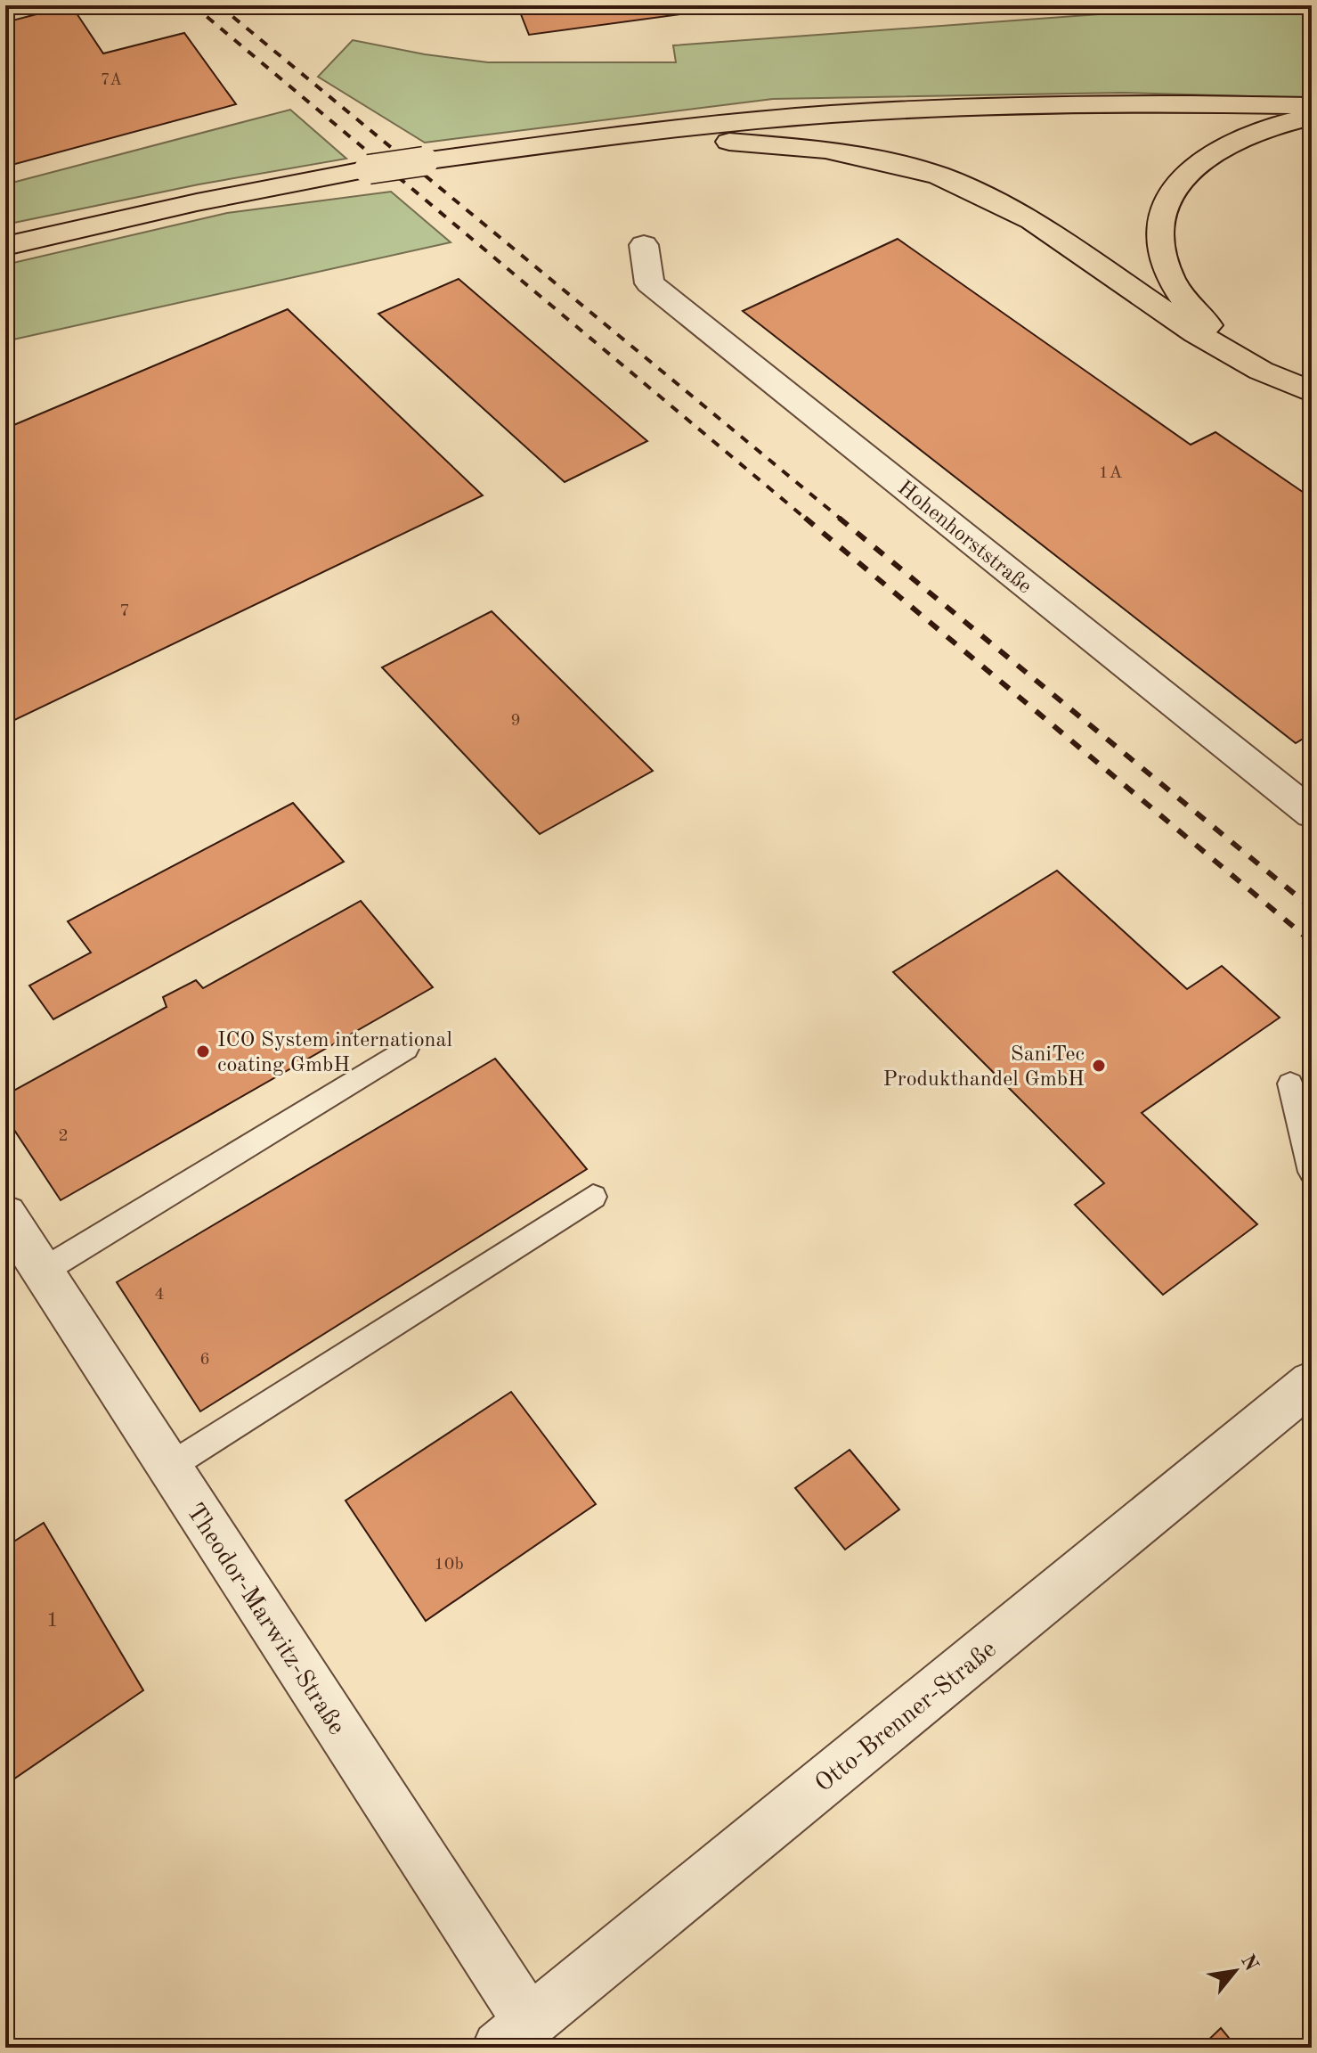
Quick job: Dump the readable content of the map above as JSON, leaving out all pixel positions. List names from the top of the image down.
{
  "streets": {
    "street": ["Hohenhorststraße", "Theodor-Marwitz-Straße", "Otto-Brenner-Straße"]
  },
  "crossings": [
    ["Theodor-Marwitz-Straße", "Otto-Brenner-Straße"]
  ],
  "places": ["ICO System international coating GmbH", "SaniTec Produkthandel GmbH"],
  "house_numbers": [
    "7A",
    "1A",
    "7",
    "9",
    "2",
    "4",
    "6",
    "10b",
    "1"
  ],
  "north": "top right"
}
